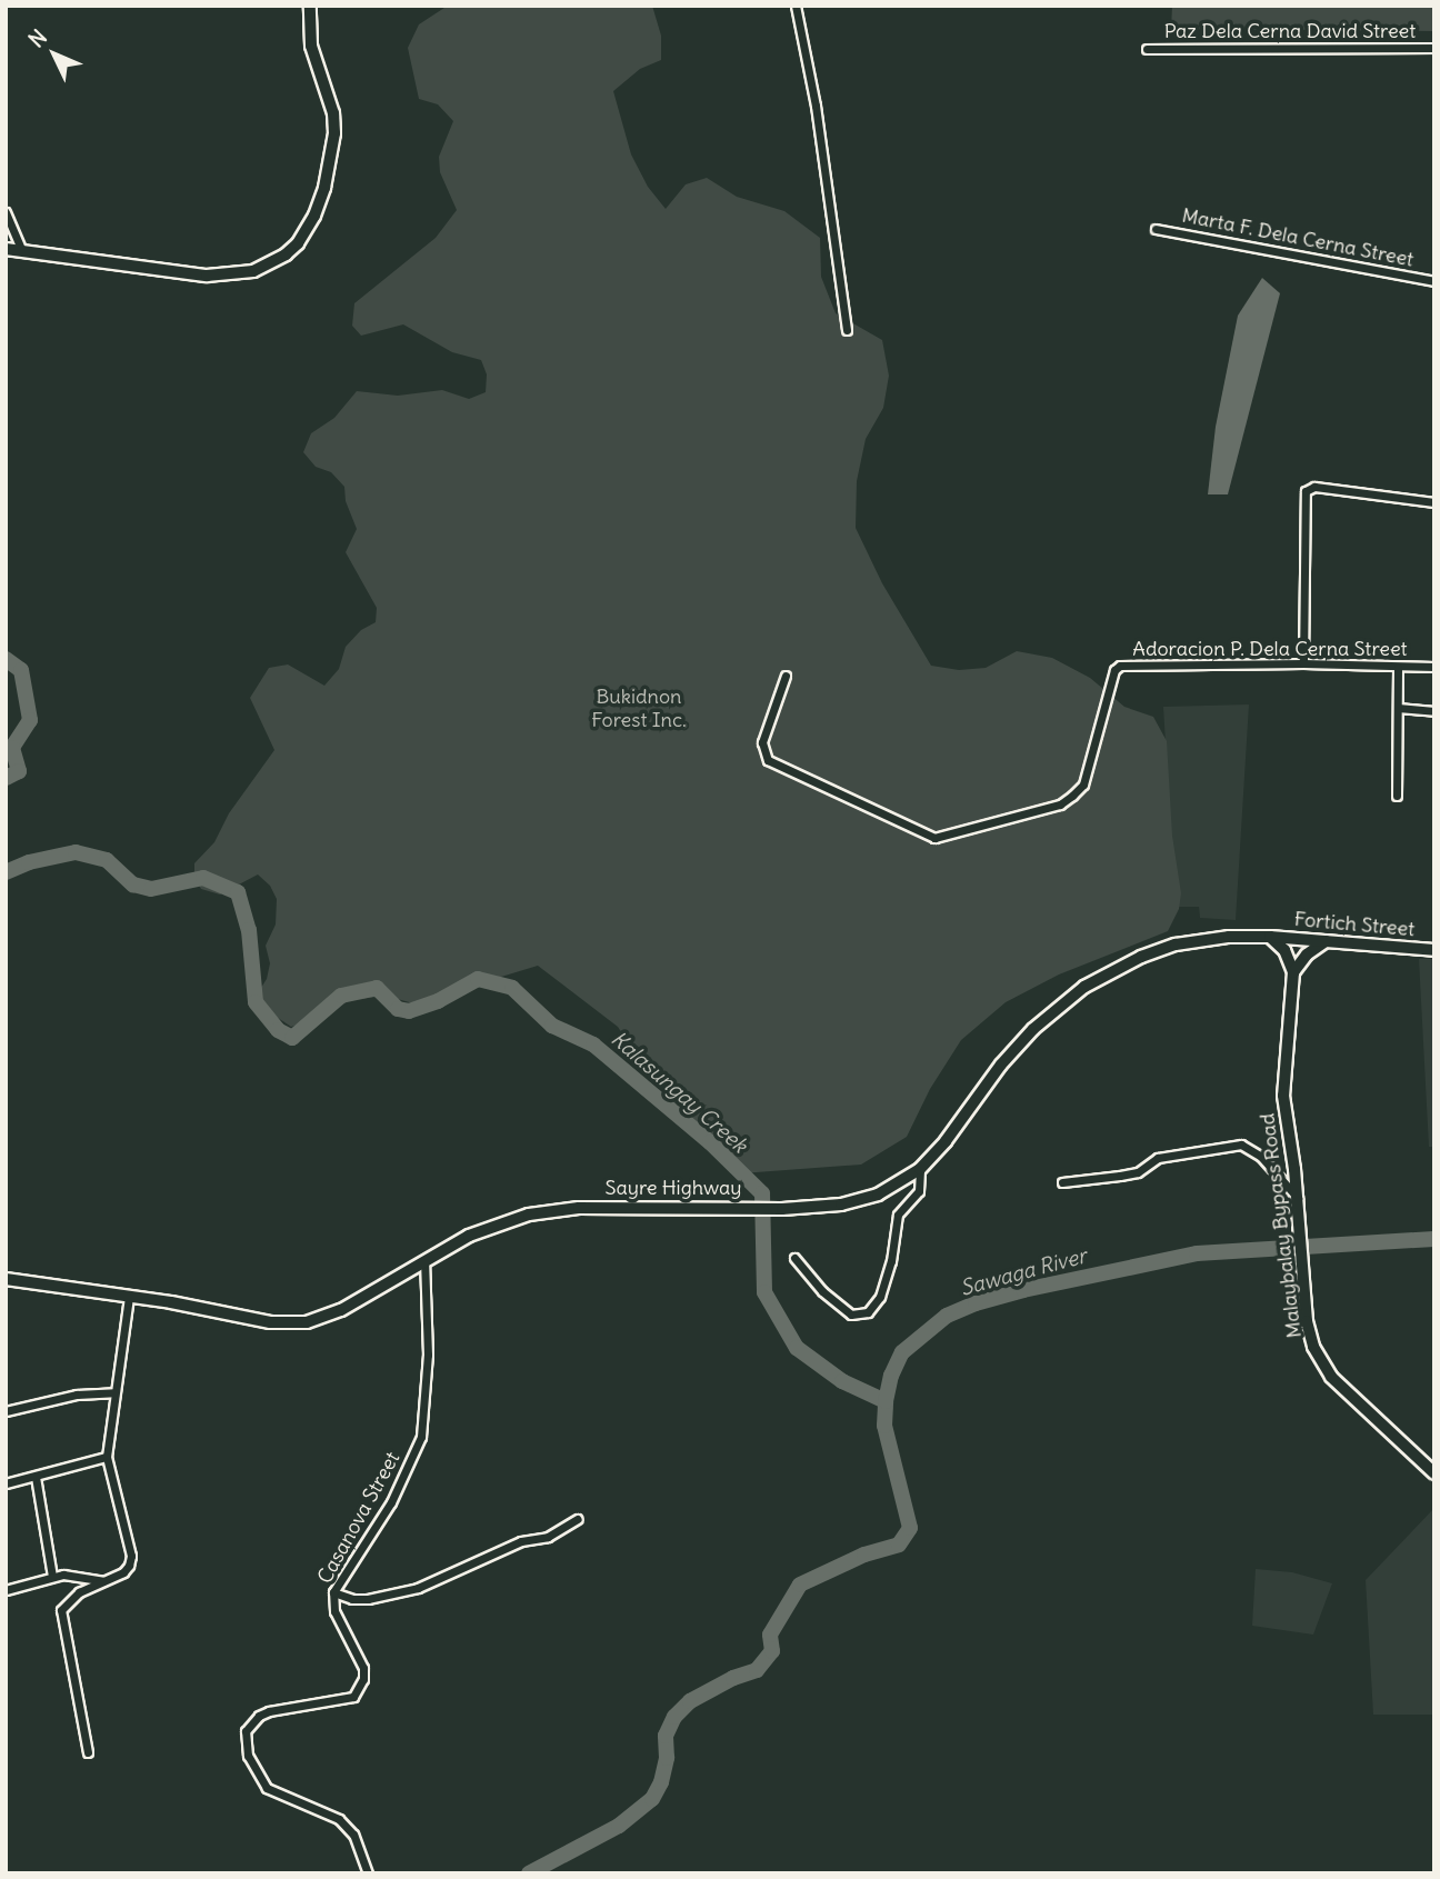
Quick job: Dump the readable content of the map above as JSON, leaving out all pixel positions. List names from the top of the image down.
{
  "streets": {
    "highway": ["Fortich Street", "Sayre Highway"],
    "main road": ["Malaybalay Bypass Road"],
    "street": [
      "Paz Dela Cerna David Street",
      "Marta F. Dela Cerna Street",
      "Adoracion P. Dela Cerna Street",
      "Casanova Street"
    ]
  },
  "crossings": [
    ["Fortich Street", "Sayre Highway"],
    ["Sayre Highway", "Casanova Street"]
  ],
  "water": ["Kalasungay Creek", "Sawaga River"],
  "parks": ["Bukidnon Forest Inc."],
  "north": "top left"
}
